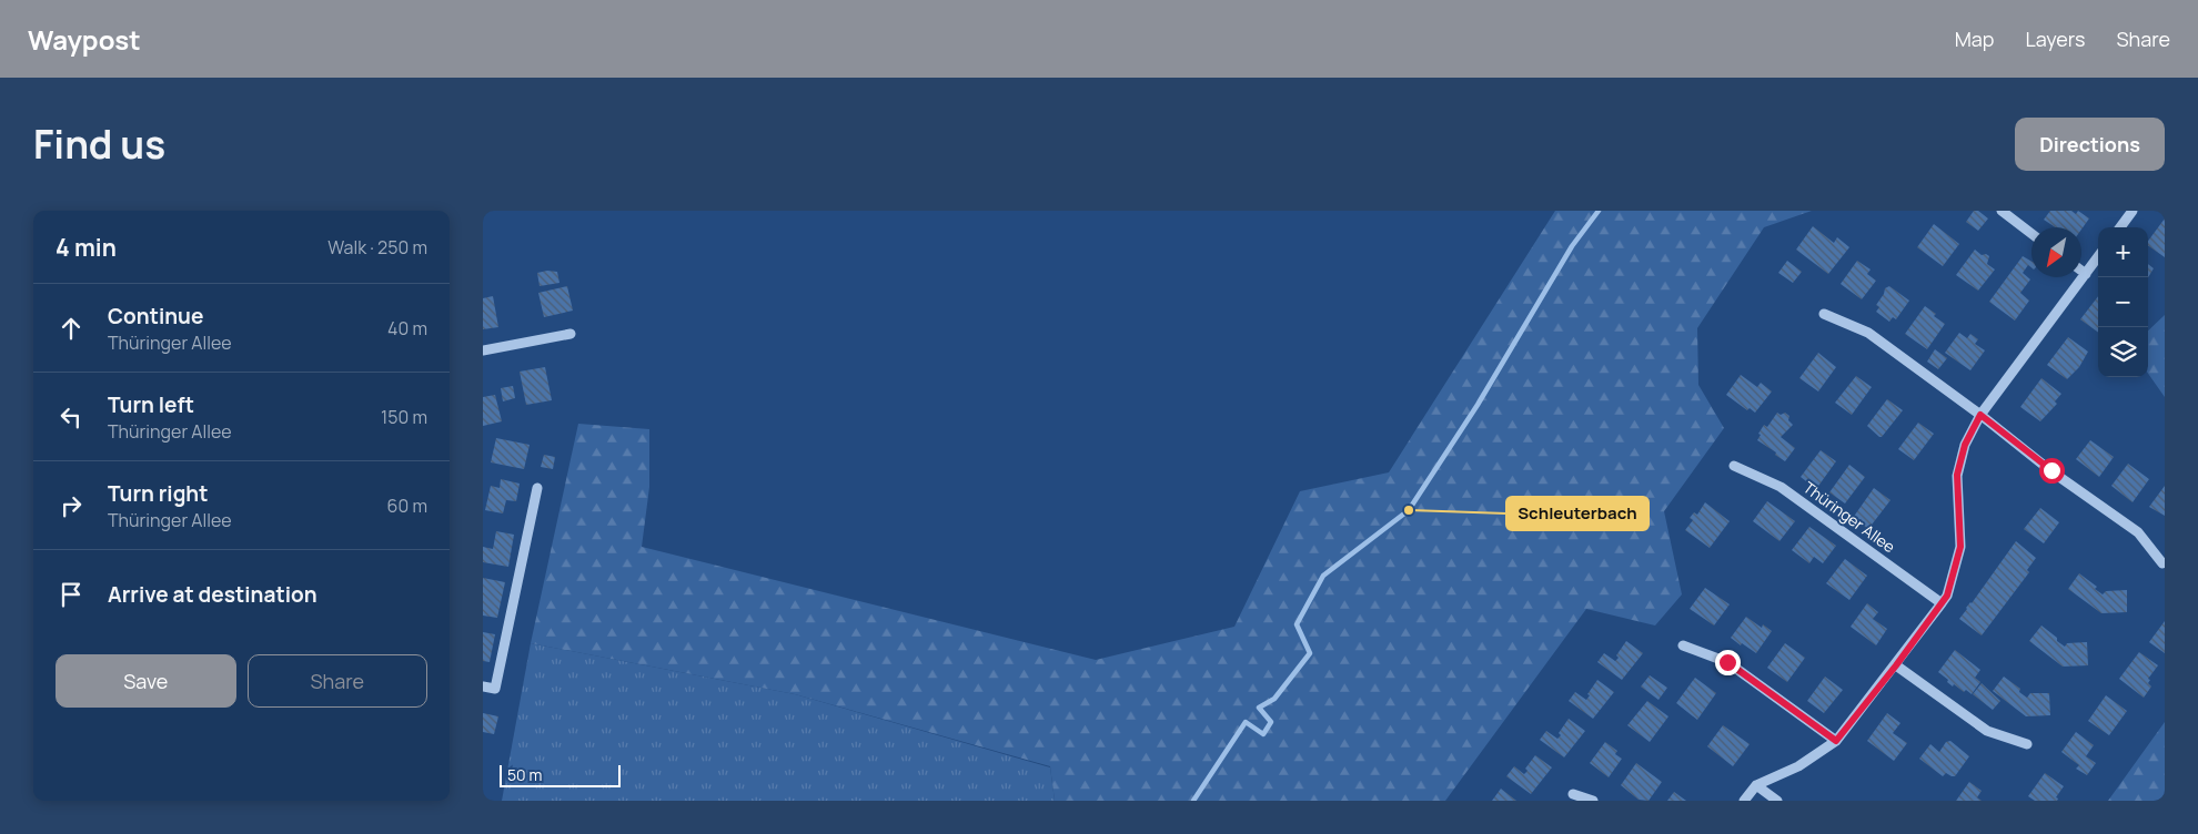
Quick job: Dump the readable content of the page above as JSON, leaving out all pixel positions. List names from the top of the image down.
{
  "streets": {
    "street": ["Thüringer Allee"]
  },
  "places": ["Schleuterbach"],
  "scale_bar": "50 m",
  "north": "bottom left",
  "page": {
    "header": "Waypost",
    "nav": ["Map", "Layers", "Share"],
    "title": "Find us",
    "buttons": [
      "Directions",
      ["Save", "Share"]
    ],
    "heading": ["4 min", "Walk · 250 m"],
    "map_buttons": ["+", "−"],
    "list": [
      ["Continue", "Thüringer Allee", "40 m"],
      ["Turn left", "Thüringer Allee", "150 m"],
      ["Turn right", "Thüringer Allee", "60 m"],
      "Arrive at destination"
    ],
    "scale": "50 m"
  }
}
